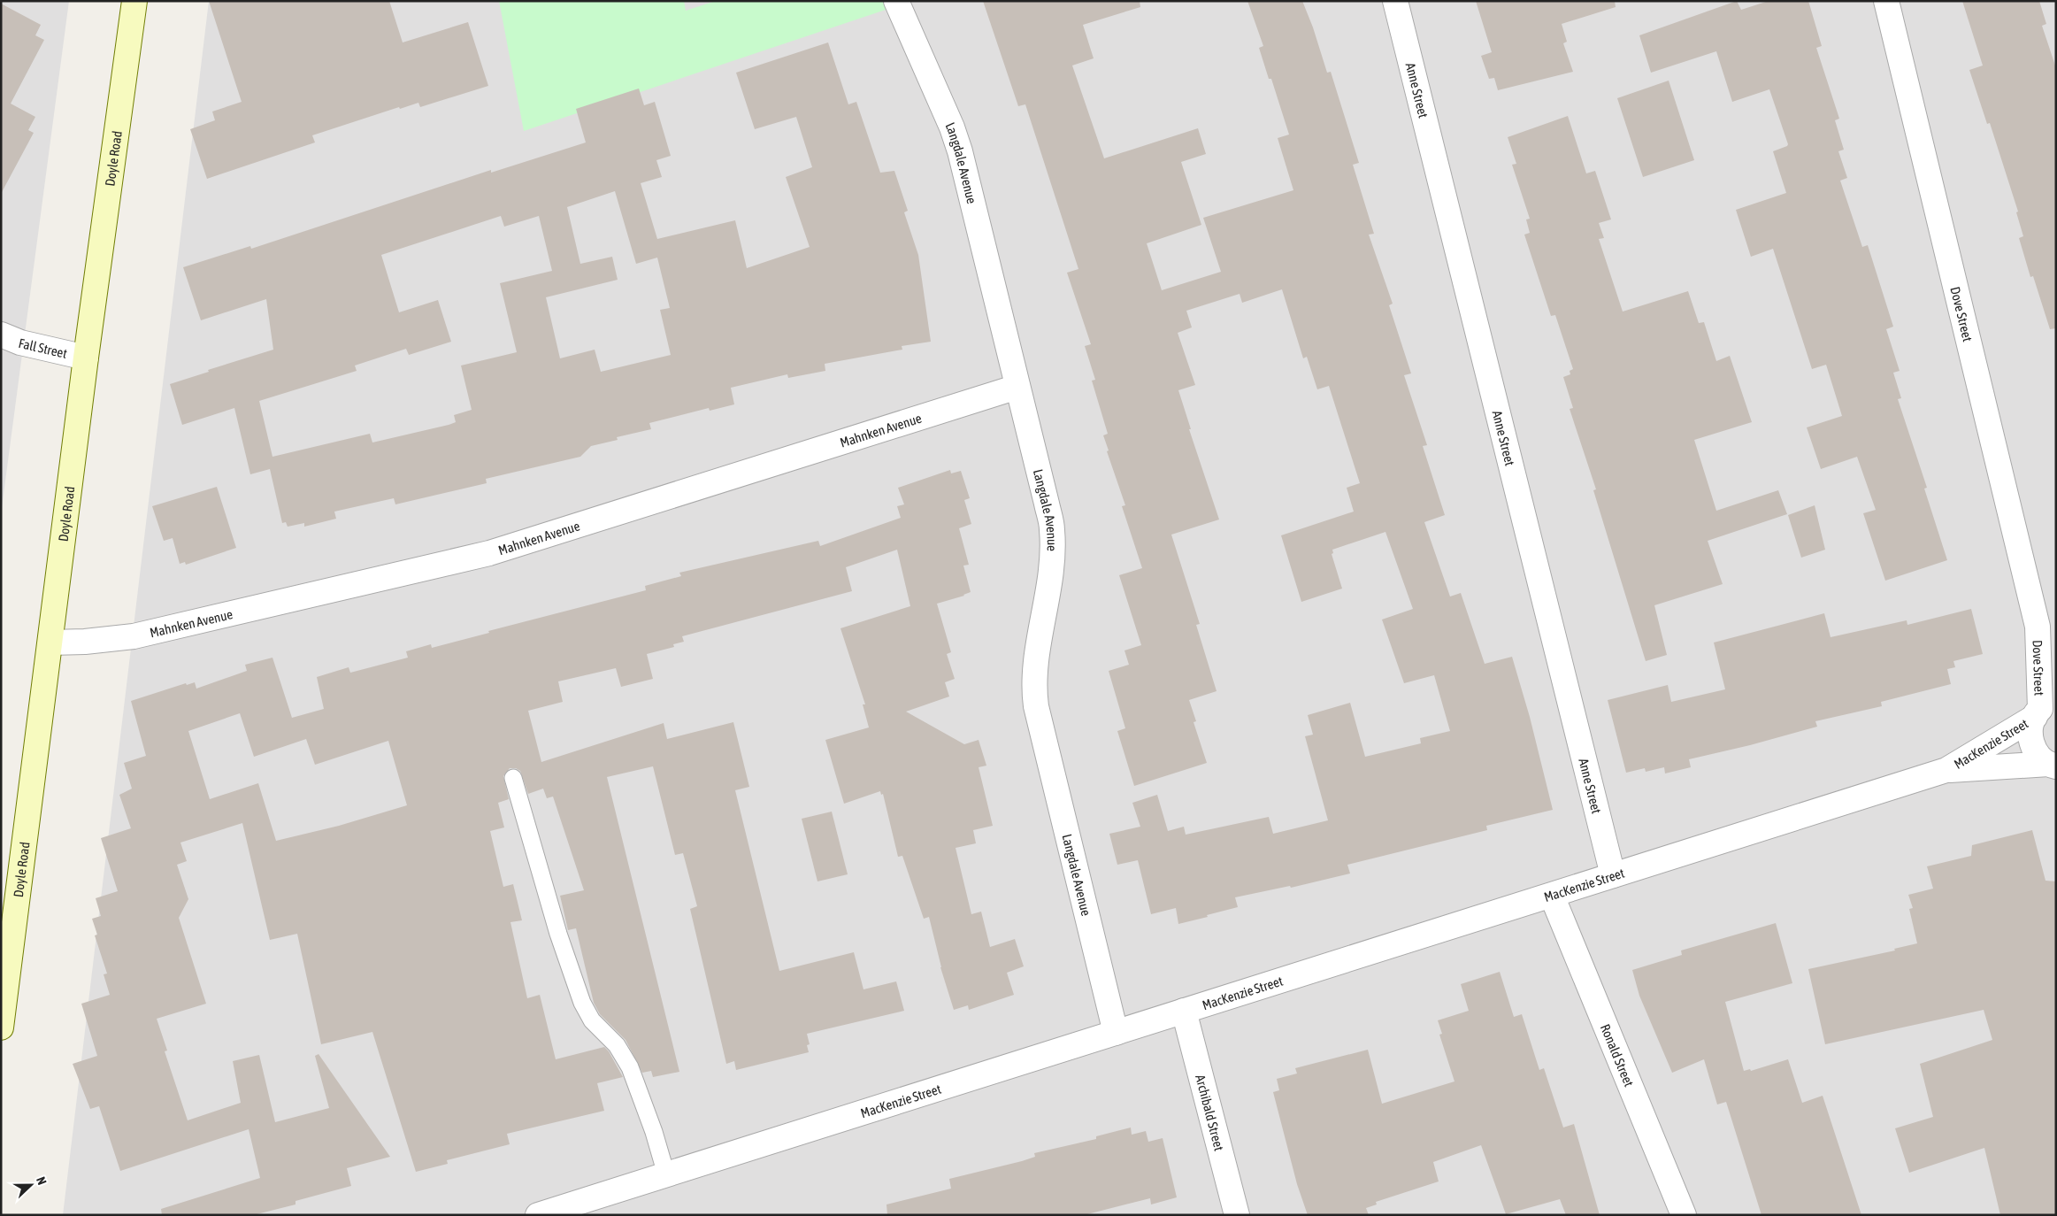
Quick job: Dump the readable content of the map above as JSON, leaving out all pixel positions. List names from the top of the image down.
{
  "streets": {
    "street": [
      "Anne Street",
      "Doyle Road",
      "Langdale Avenue",
      "Dove Street",
      "Fall Street",
      "Mahnken Avenue",
      "MacKenzie Street",
      "Ronald Street",
      "Archibald Street"
    ]
  },
  "crossings": [
    ["Anne Street", "MacKenzie Street"],
    ["Doyle Road", "Fall Street"],
    ["Doyle Road", "Mahnken Avenue"],
    ["Langdale Avenue", "Mahnken Avenue"],
    ["Langdale Avenue", "MacKenzie Street"],
    ["Dove Street", "MacKenzie Street"],
    ["MacKenzie Street", "Ronald Street"],
    ["MacKenzie Street", "Archibald Street"]
  ],
  "north": "right"
}
